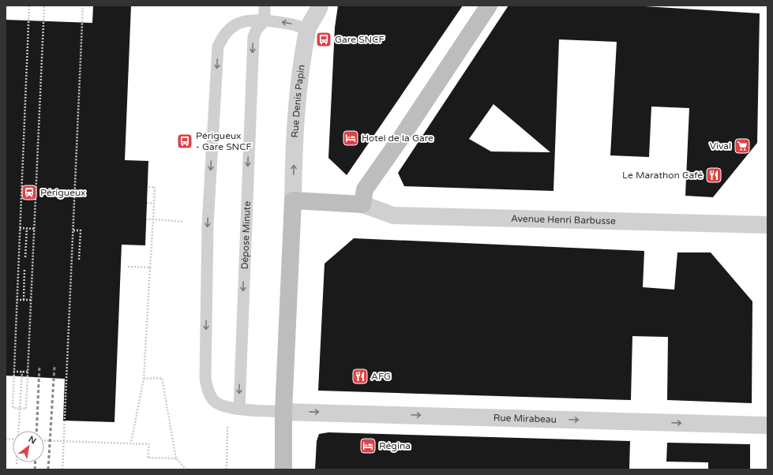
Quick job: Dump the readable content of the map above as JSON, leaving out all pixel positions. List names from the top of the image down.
{
  "streets": {
    "street": ["Rue Denis Papin", "Avenue Henri Barbusse", "Rue Mirabeau"],
    "lane": ["Dépose Minute"]
  },
  "one_way": ["Rue Denis Papin", "Dépose Minute", "Rue Mirabeau"],
  "places": {
    "bus stop": ["Gare SNCF", "Périgueux - Gare SNCF"],
    "hotel": ["Hotel de la Gare", "Régina"],
    "supermarket": ["Vival"],
    "restaurant": ["Le Marathon Café", "AFG"],
    "station": ["Périgueux"]
  },
  "north": "top right"
}
